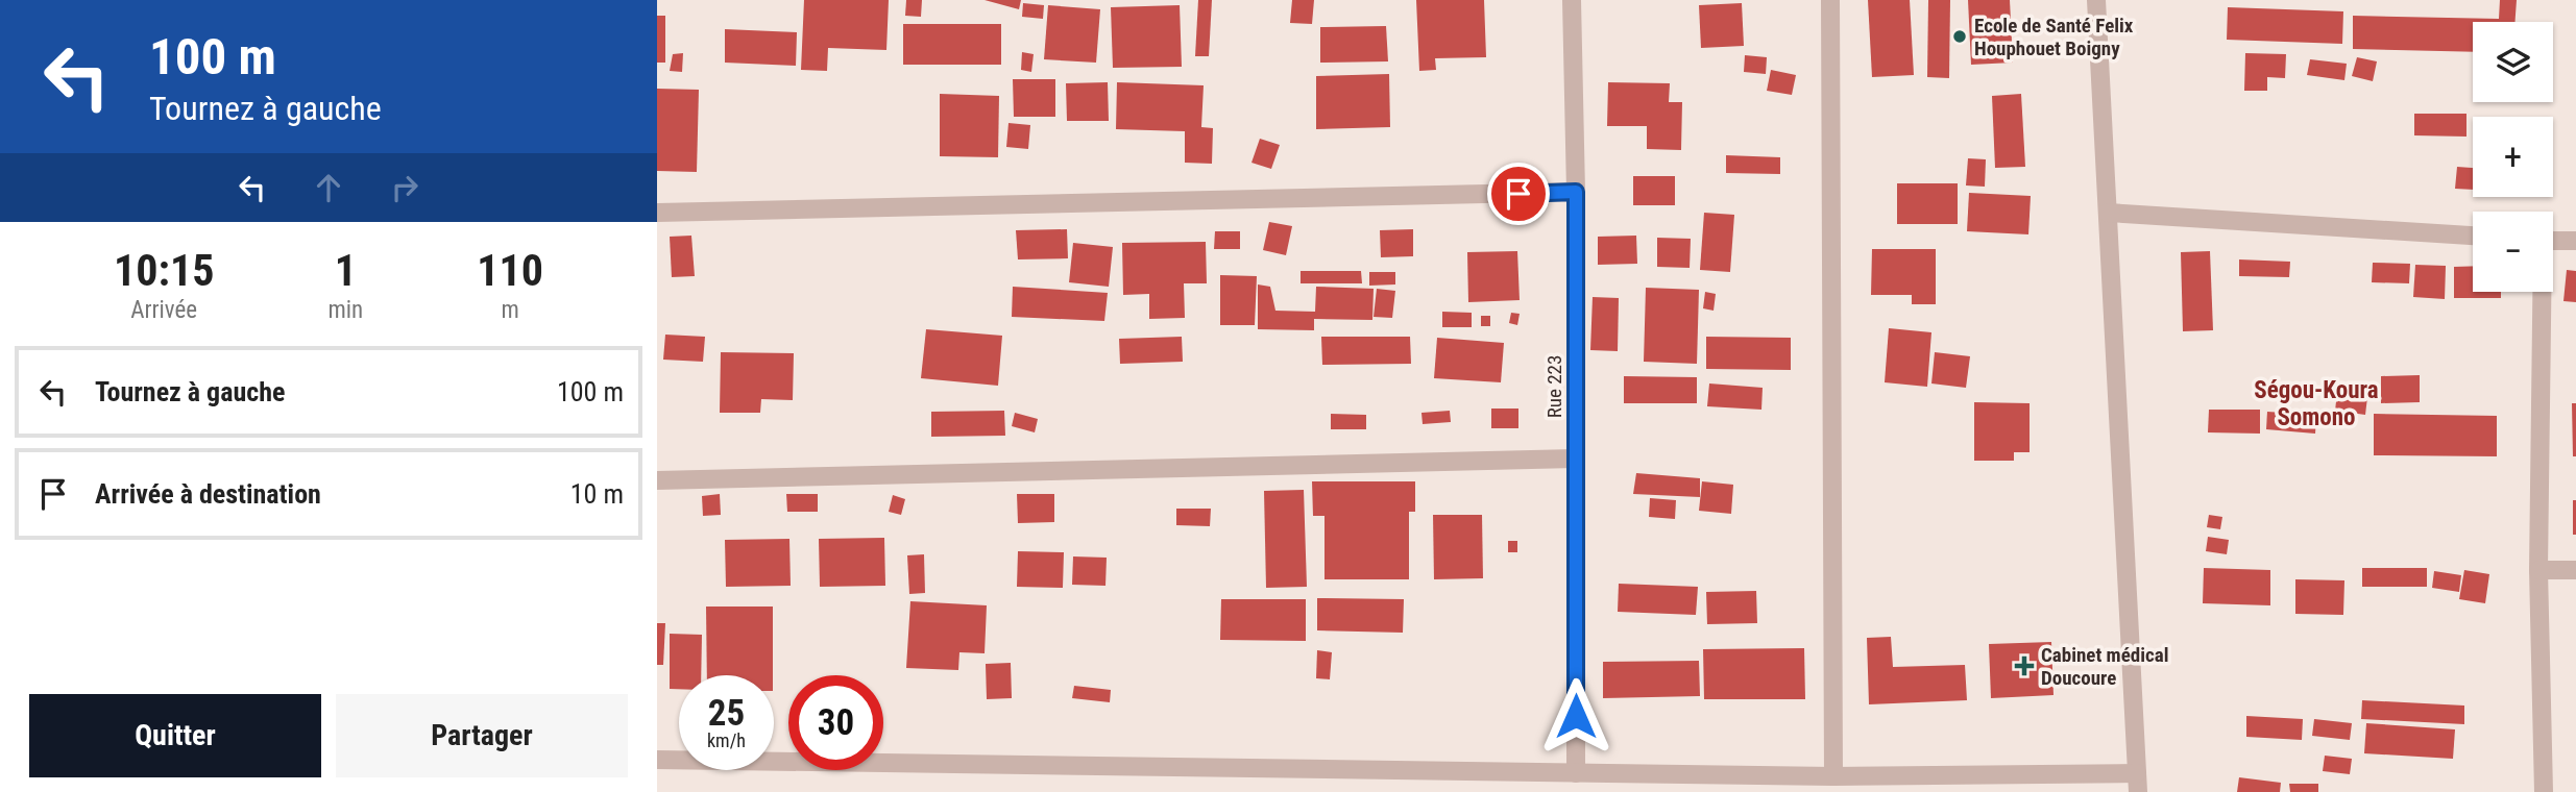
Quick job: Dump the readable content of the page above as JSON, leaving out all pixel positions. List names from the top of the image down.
{
  "streets": {
    "street": ["Rue 223"]
  },
  "districts": ["Ségou-Koura Somono"],
  "places": {
    "other": ["Ecole de Santé Felix Houphouet Boigny"],
    "health": ["Cabinet médical Doucoure"]
  },
  "page": {
    "turn": ["100 m", "Tournez à gauche"],
    "map_buttons": ["+", "−"],
    "eta": [
      "10:15",
      "Arrivée",
      "1",
      "min",
      "110",
      "m"
    ],
    "list": [
      {
        "name": "Tournez à gauche",
        "value": "100 m"
      },
      {
        "name": "Arrivée à destination",
        "value": "10 m"
      }
    ],
    "speed": "25 km/h",
    "limit": "30",
    "buttons": ["Quitter", "Partager"]
  }
}
